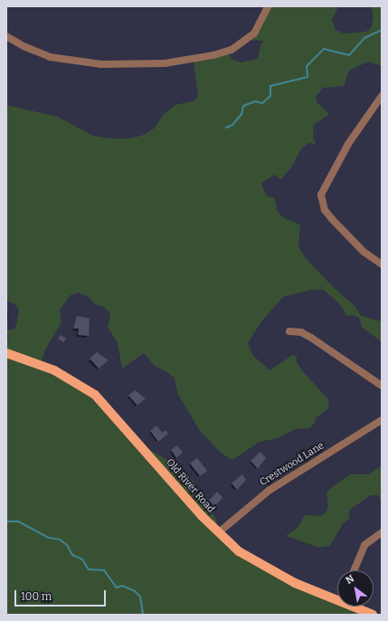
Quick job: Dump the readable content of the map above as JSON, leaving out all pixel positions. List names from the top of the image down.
{
  "streets": {
    "main road": ["Old River Road"],
    "street": ["Crestwood Lane"]
  },
  "crossings": [
    ["Crestwood Lane", "Old River Road"]
  ],
  "scale_bar": "100 m",
  "north": "top left"
}
